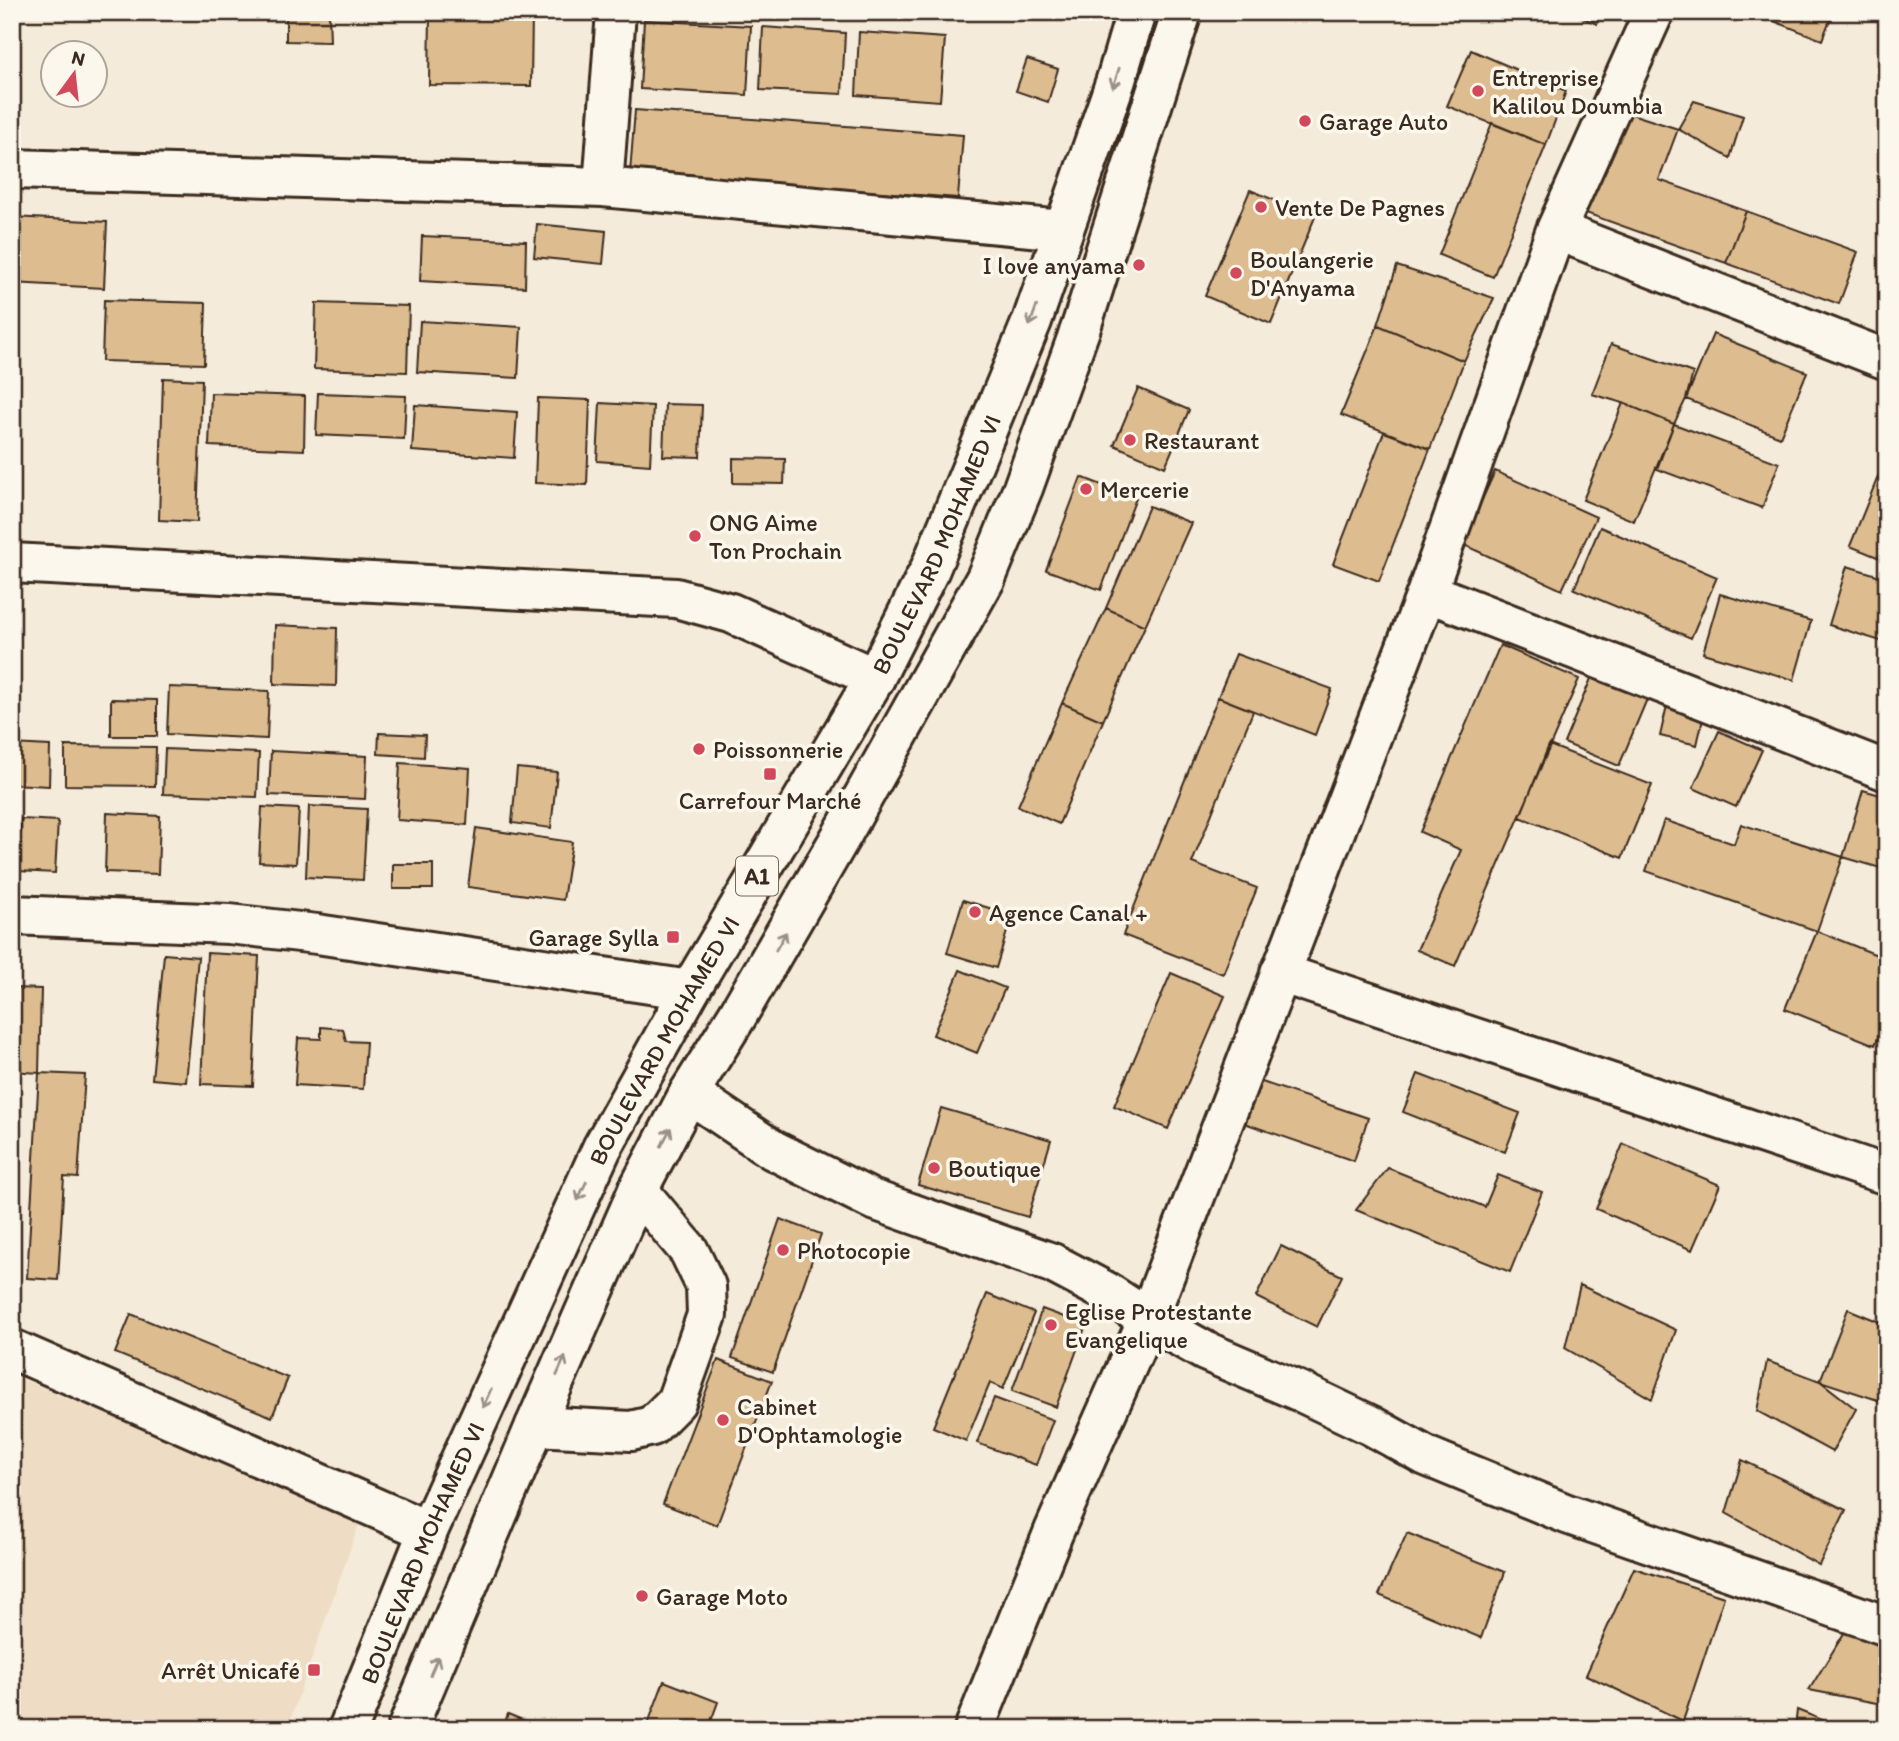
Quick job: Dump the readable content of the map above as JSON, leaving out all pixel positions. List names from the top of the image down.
{
  "streets": {
    "street": ["BOULEVARD MOHAMED VI", "A1"]
  },
  "places": {
    "other": [
      "Entreprise Kalilou Doumbia",
      "Garage Auto",
      "Vente De Pagnes",
      "I love anyama",
      "Boulangerie D'Anyama",
      "Restaurant",
      "Mercerie",
      "ONG Aime Ton Prochain",
      "Poissonnerie",
      "Agence Canal +",
      "Boutique",
      "Photocopie",
      "Eglise Protestante Evangelique",
      "Cabinet D'Ophtamologie",
      "Garage Moto"
    ],
    "transit": ["Carrefour Marché", "Garage Sylla", "Arrêt Unicafé"]
  },
  "north": "top"
}
